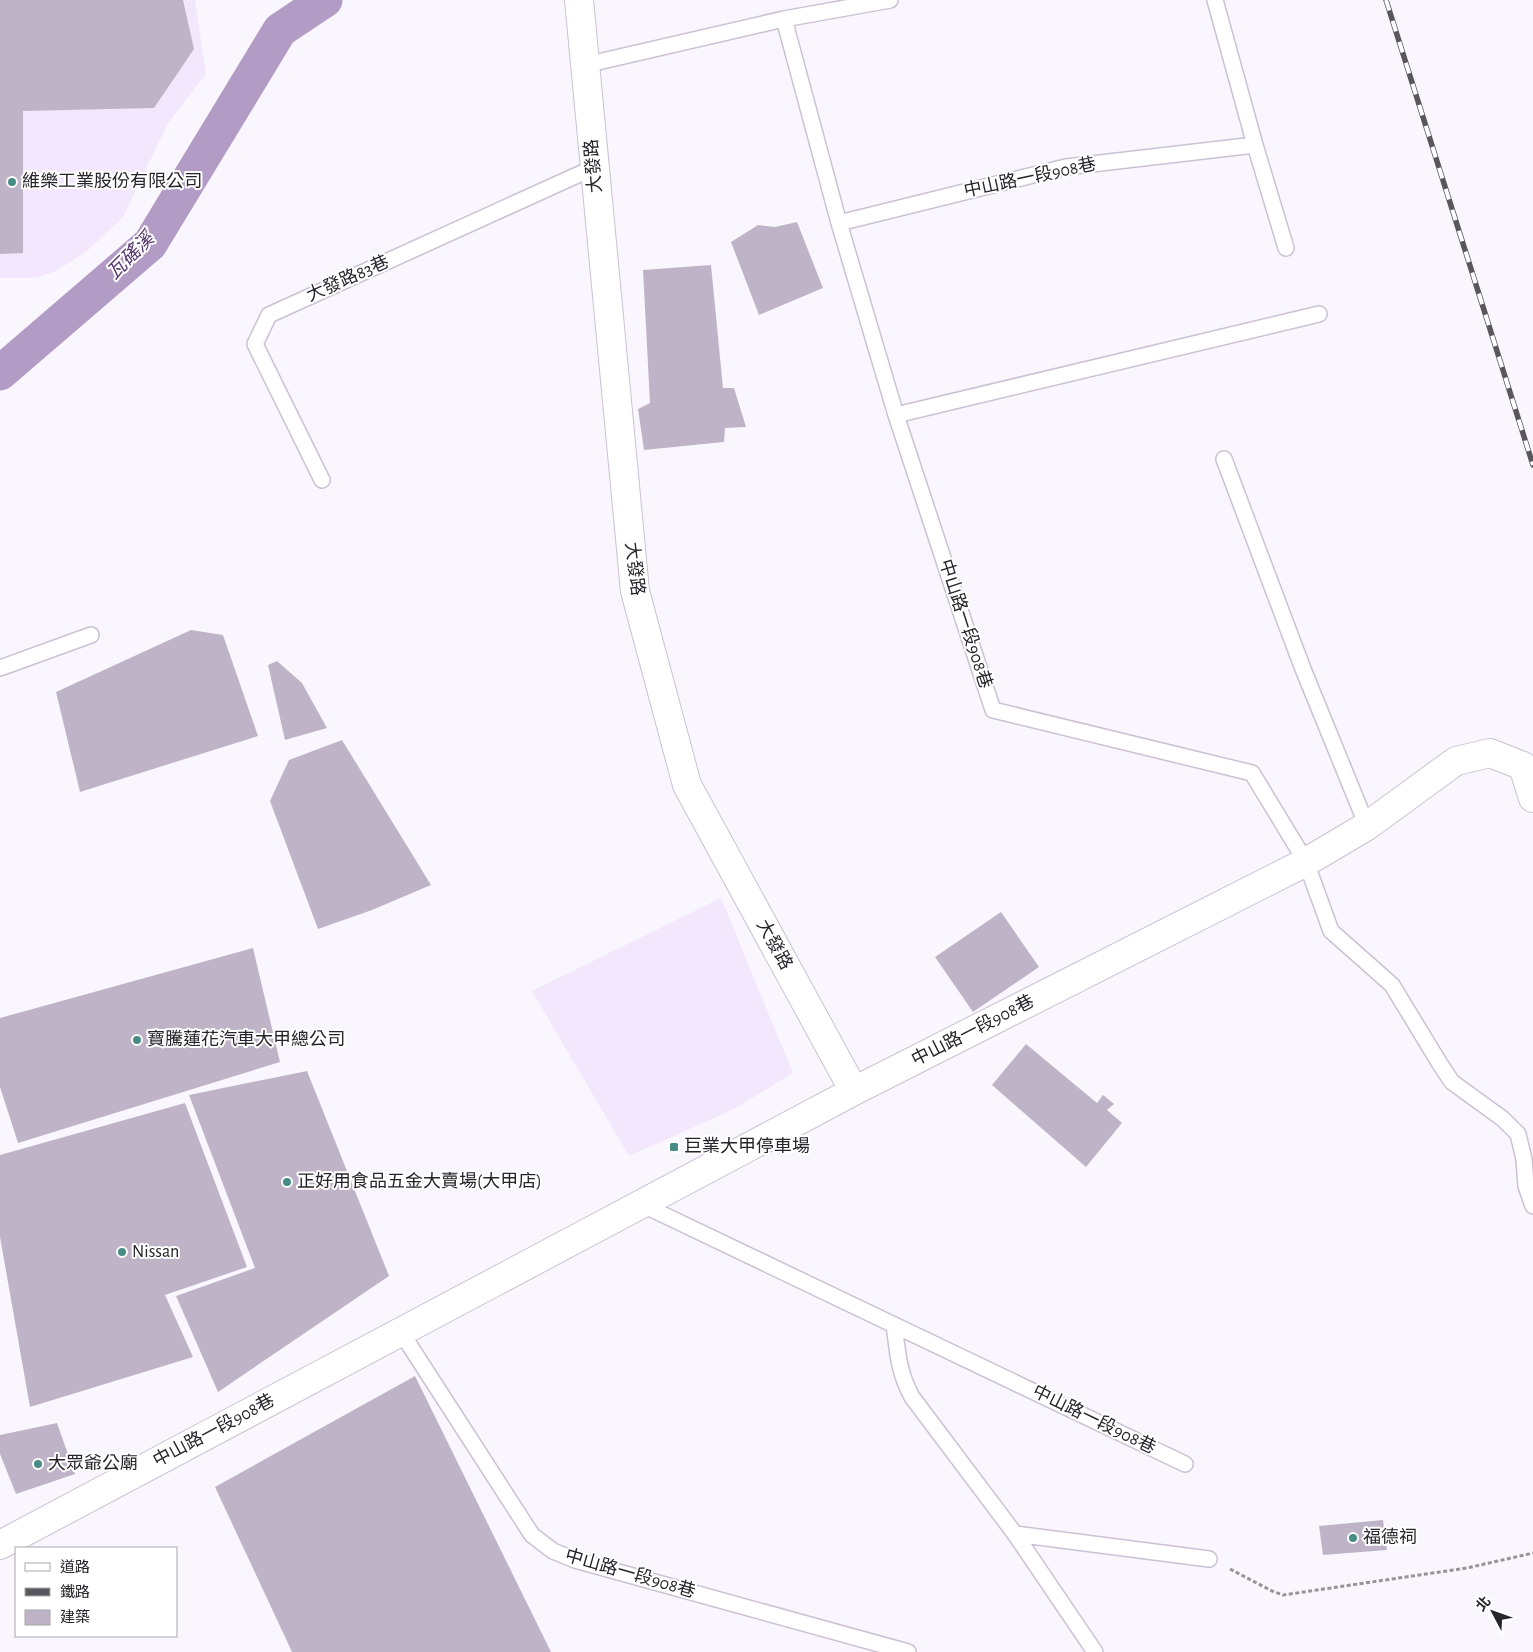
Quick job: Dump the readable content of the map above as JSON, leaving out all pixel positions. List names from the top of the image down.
{
  "streets": {
    "street": ["大發路", "中山路一段908巷"],
    "lane": ["大發路83巷"]
  },
  "crossings": [
    ["大發路", "中山路一段908巷"],
    ["大發路", "大發路83巷"]
  ],
  "water": ["瓦磘溪"],
  "places": {
    "other": [
      "維樂工業股份有限公司",
      "寶騰蓮花汽車大甲總公司",
      "正好用食品五金大賣場(大甲店)",
      "Nissan",
      "大眾爺公廟",
      "福德祠"
    ],
    "transit": ["巨業大甲停車場"]
  },
  "legend": ["道路", "鐵路", "建築"],
  "north": "top left"
}
